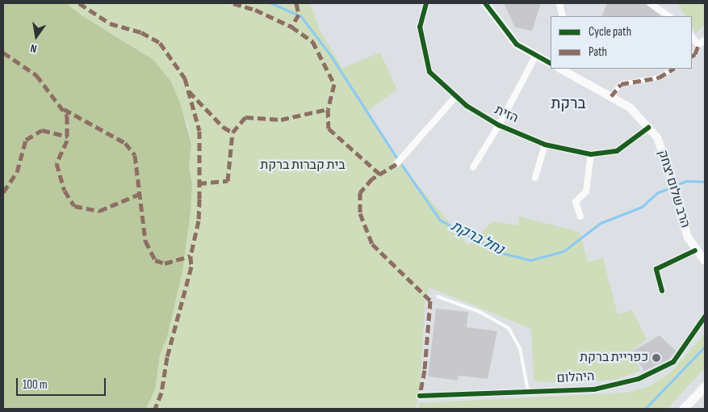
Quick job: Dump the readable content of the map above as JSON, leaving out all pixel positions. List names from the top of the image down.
{
  "streets": {
    "street": ["הזית", "הרב שלום יצחק", "היהלום"]
  },
  "crossings": [
    ["הזית", "הרב שלום יצחק"]
  ],
  "districts": ["ברקת"],
  "water": ["נחל ברקת"],
  "parks": ["בית קברות ברקת"],
  "places": ["כפריית ברקת"],
  "legend": ["Cycle path", "Path"],
  "scale_bar": "100 m",
  "north": "bottom"
}
